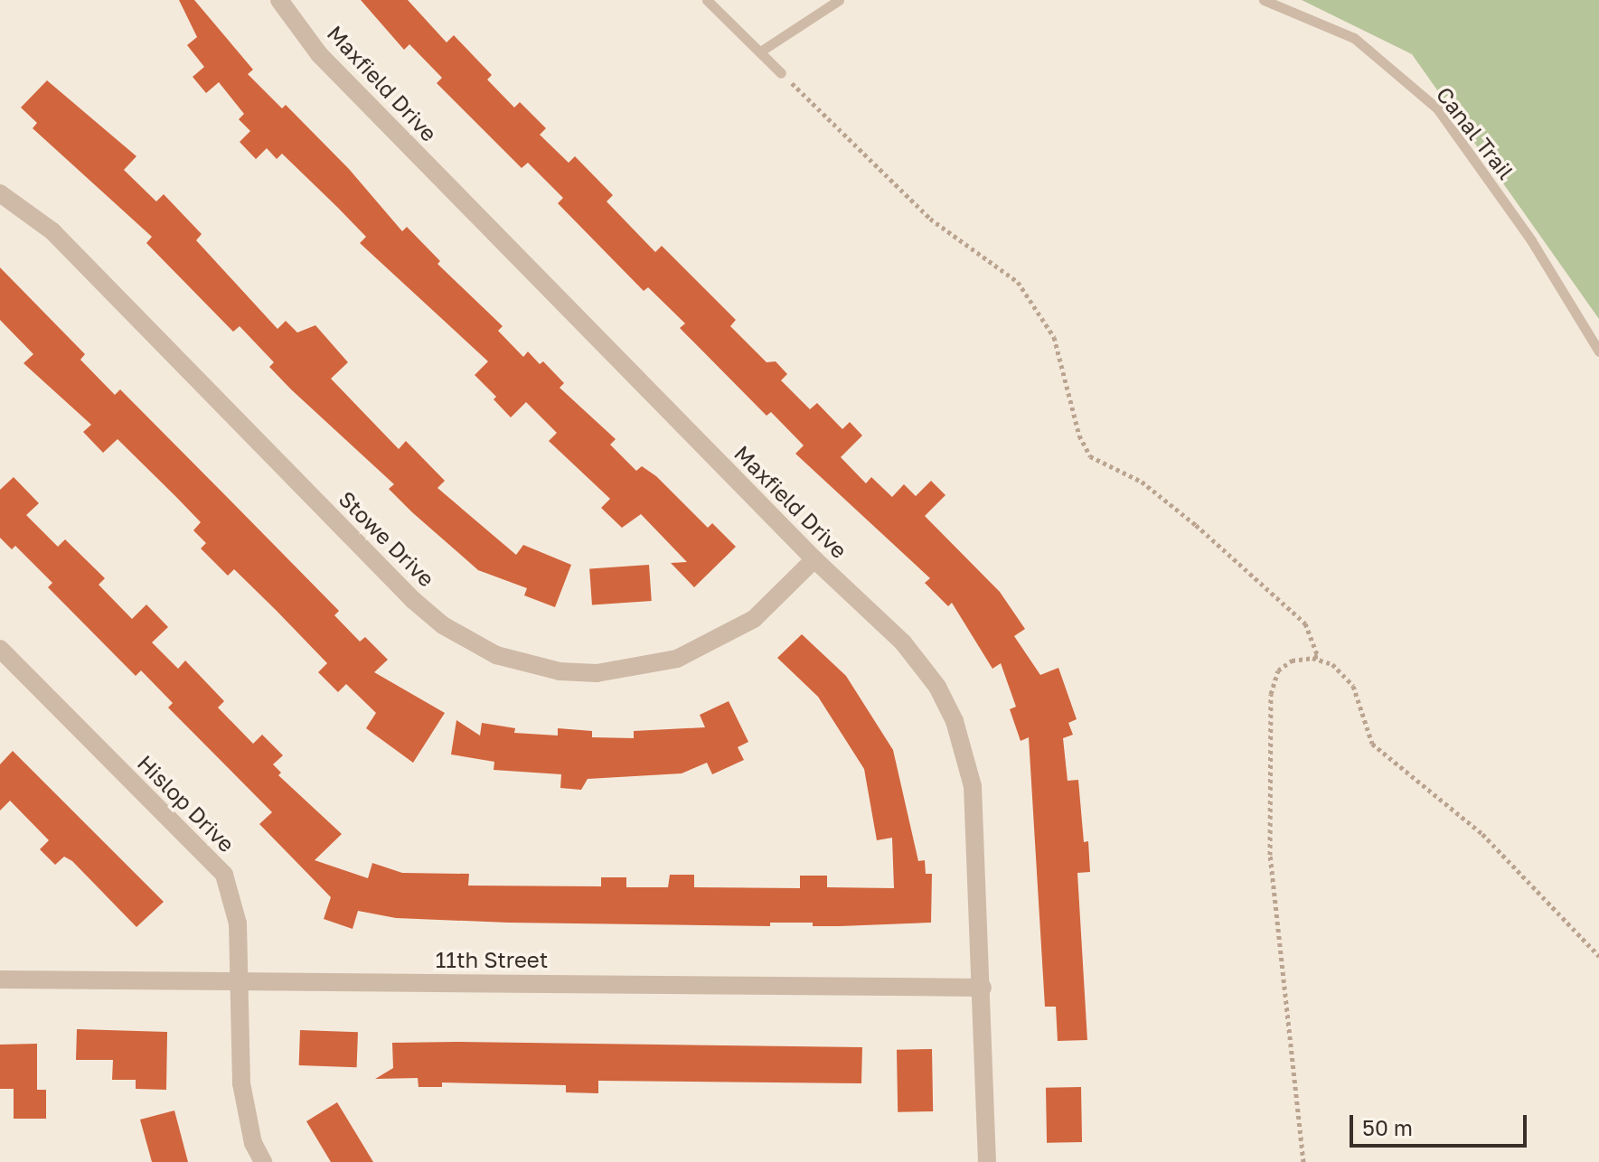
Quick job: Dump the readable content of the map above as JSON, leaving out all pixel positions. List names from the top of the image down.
{
  "streets": {
    "street": [
      "Maxfield Drive",
      "Stowe Drive",
      "Hislop Drive",
      "11th Street"
    ],
    "lane": ["Canal Trail"]
  },
  "crossings": [
    ["Maxfield Drive", "Stowe Drive"],
    ["Maxfield Drive", "11th Street"],
    ["Hislop Drive", "11th Street"]
  ],
  "scale_bar": "50 m"
}
